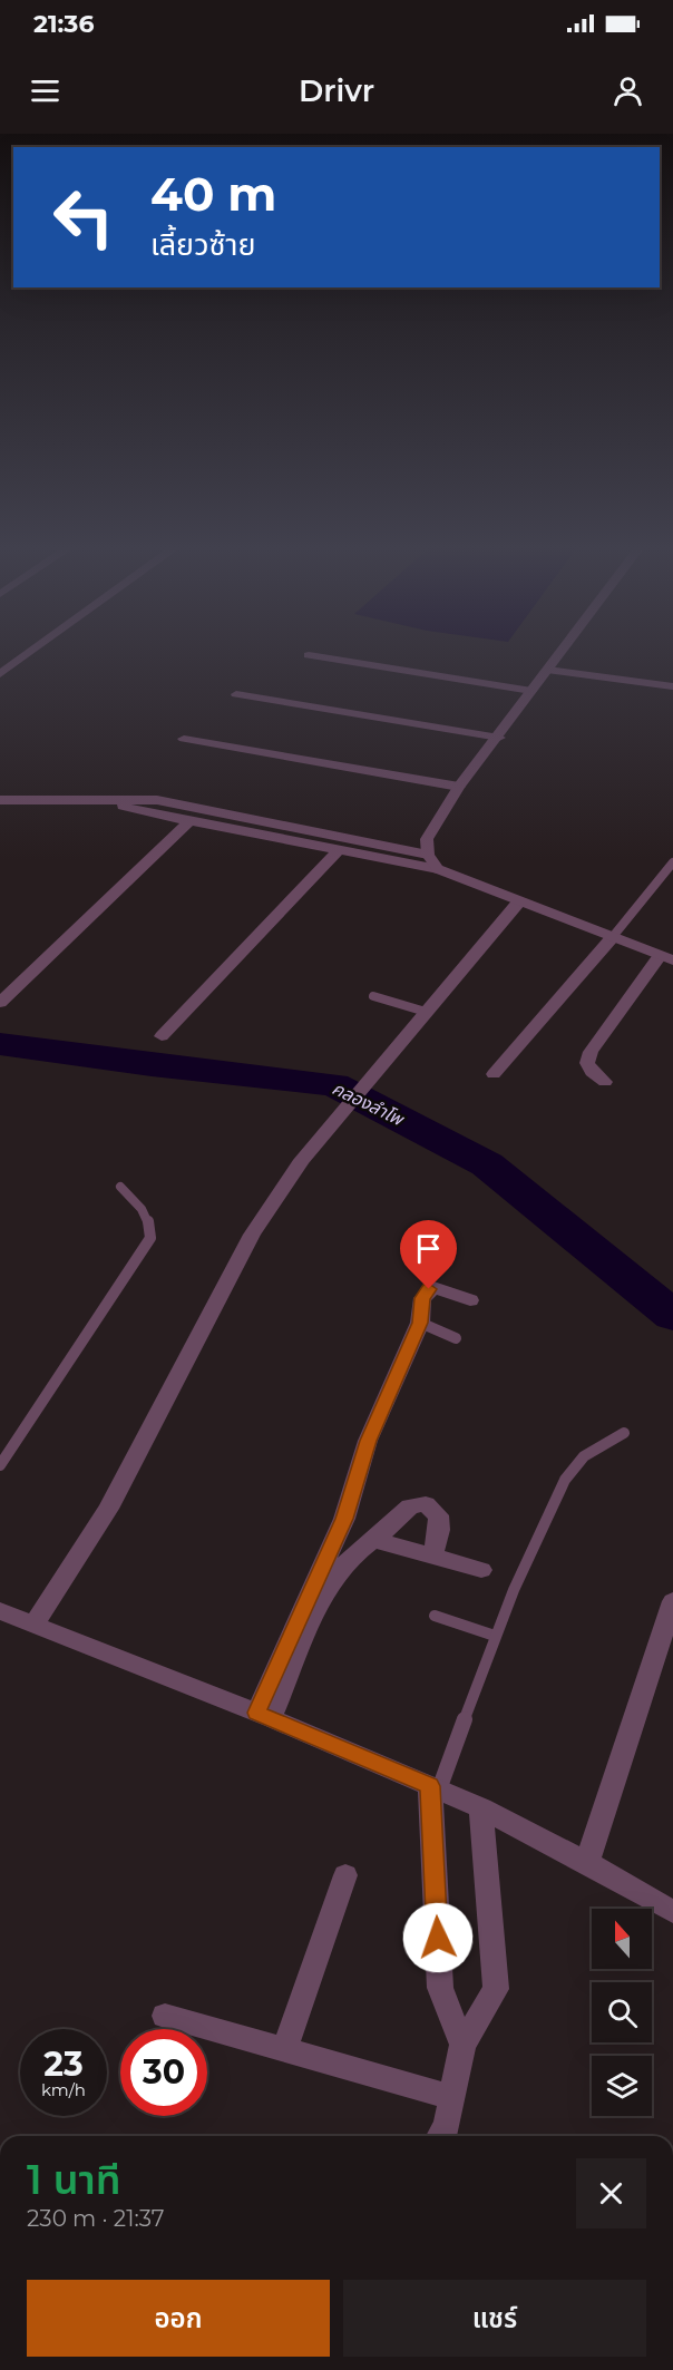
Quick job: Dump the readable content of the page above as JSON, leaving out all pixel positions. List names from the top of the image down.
{
  "water": ["คลองลำโพ"],
  "north": "top",
  "page": {
    "status": "21:36",
    "header": "Drivr",
    "turn": ["40 m", "เลี้ยวซ้าย"],
    "speed": "23 km/h",
    "limit": "30",
    "heading": ["1 นาที", "230 m · 21:37"],
    "buttons": ["ออก", "แชร์"]
  }
}
